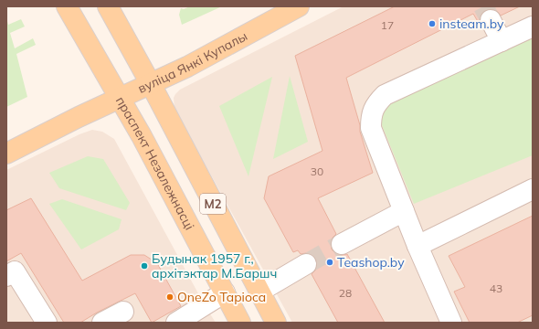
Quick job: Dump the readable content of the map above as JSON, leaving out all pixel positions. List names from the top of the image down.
{
  "streets": {
    "main road": ["вуліца Янкі Купалы", "праспект Незалежнасці", "М2"]
  },
  "crossings": [
    ["вуліца Янкі Купалы", "праспект Незалежнасці"],
    ["вуліца Янкі Купалы", "М2"]
  ],
  "places": [
    "insteam.by",
    "Teashop.by",
    "Будынак 1957 г., архітэктар М.Баршч",
    "OneZo Tapioca"
  ],
  "house_numbers": [
    "17",
    "30",
    "43",
    "28"
  ]
}
